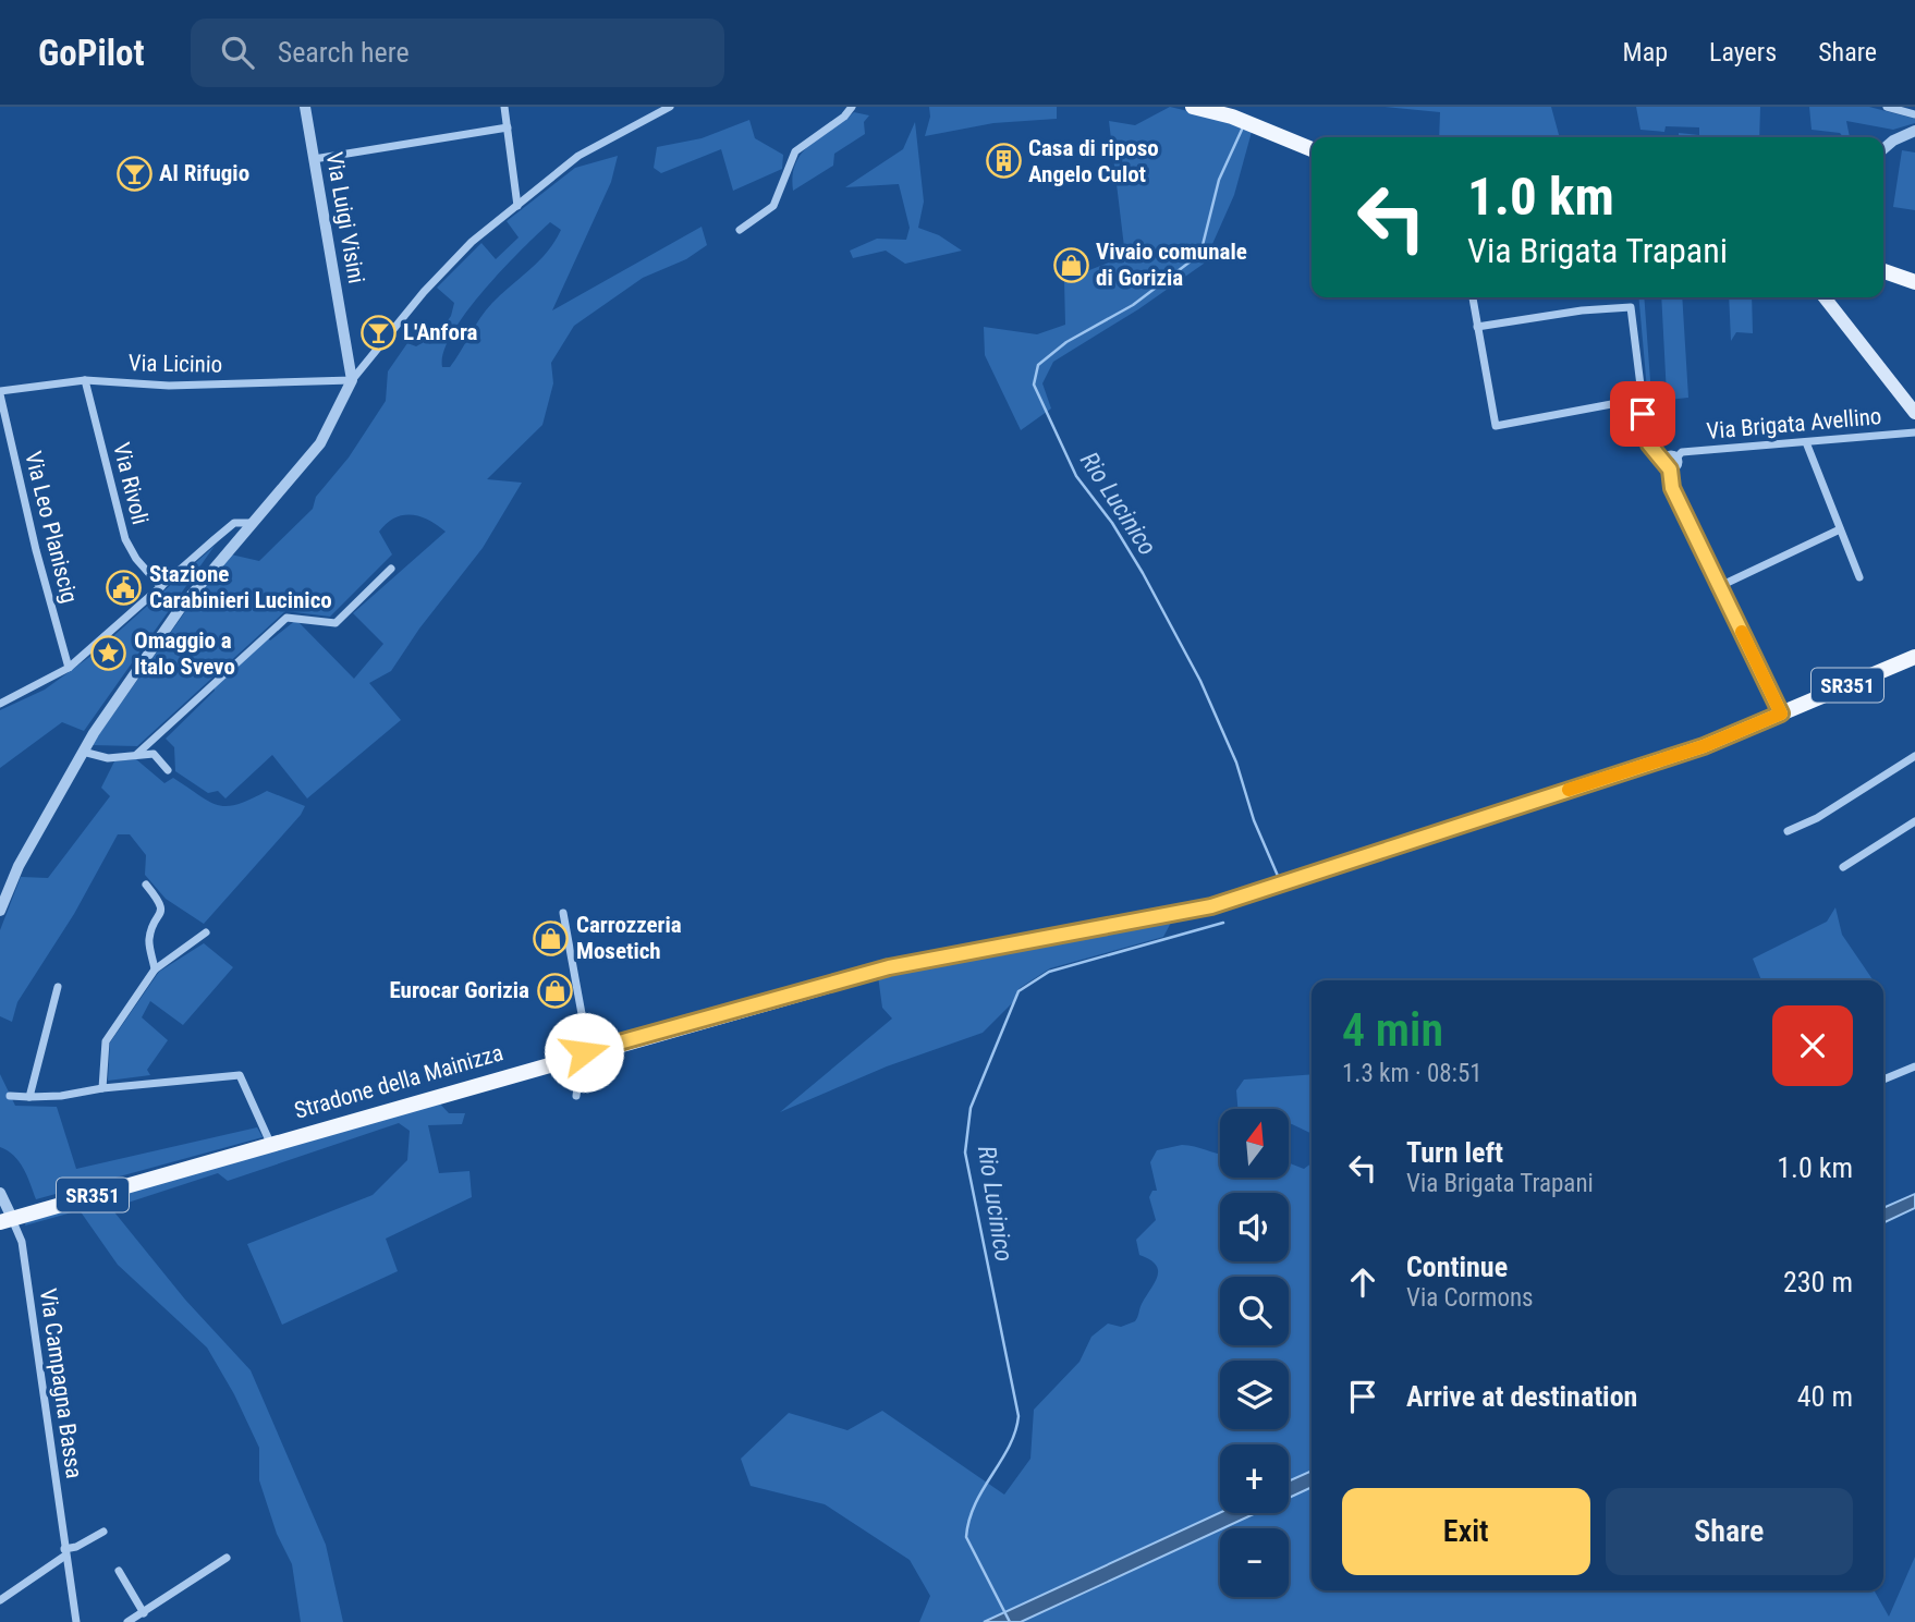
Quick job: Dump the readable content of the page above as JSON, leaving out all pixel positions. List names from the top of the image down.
{
  "streets": {
    "main road": ["SR351", "Stradone della Mainizza"],
    "street": [
      "Via Luigi Visini",
      "Via Licinio",
      "Via Brigata Avellino",
      "Via Rivoli",
      "Via Leo Planiscig",
      "Via Campagna Bassa"
    ]
  },
  "crossings": [
    ["Via Luigi Visini", "Via Licinio"],
    ["Via Licinio", "Via Rivoli"],
    ["Via Licinio", "Via Leo Planiscig"],
    ["Stradone della Mainizza", "Via Campagna Bassa"]
  ],
  "water": ["Rio Lucinico"],
  "places": {
    "building": ["Casa di riposo Angelo Culot"],
    "bar": ["Al Rifugio", "L'Anfora"],
    "shop": ["Vivaio comunale di Gorizia", "Carrozzeria Mosetich", "Eurocar Gorizia"],
    "public building": ["Stazione Carabinieri Lucinico"],
    "place": ["Omaggio a Italo Svevo"]
  },
  "north": "top",
  "page": {
    "header": "GoPilot",
    "search": "Search here",
    "nav": ["Map", "Layers", "Share"],
    "turn": ["1.0 km", "Via Brigata Trapani"],
    "heading": ["4 min", "1.3 km · 08:51"],
    "map_buttons": ["+", "−"],
    "list": [
      {
        "name": "Turn left",
        "note": "Via Brigata Trapani",
        "value": "1.0 km"
      },
      {
        "name": "Continue",
        "note": "Via Cormons",
        "value": "230 m"
      },
      {
        "name": "Arrive at destination",
        "value": "40 m"
      }
    ],
    "buttons": ["Exit", "Share"]
  }
}
